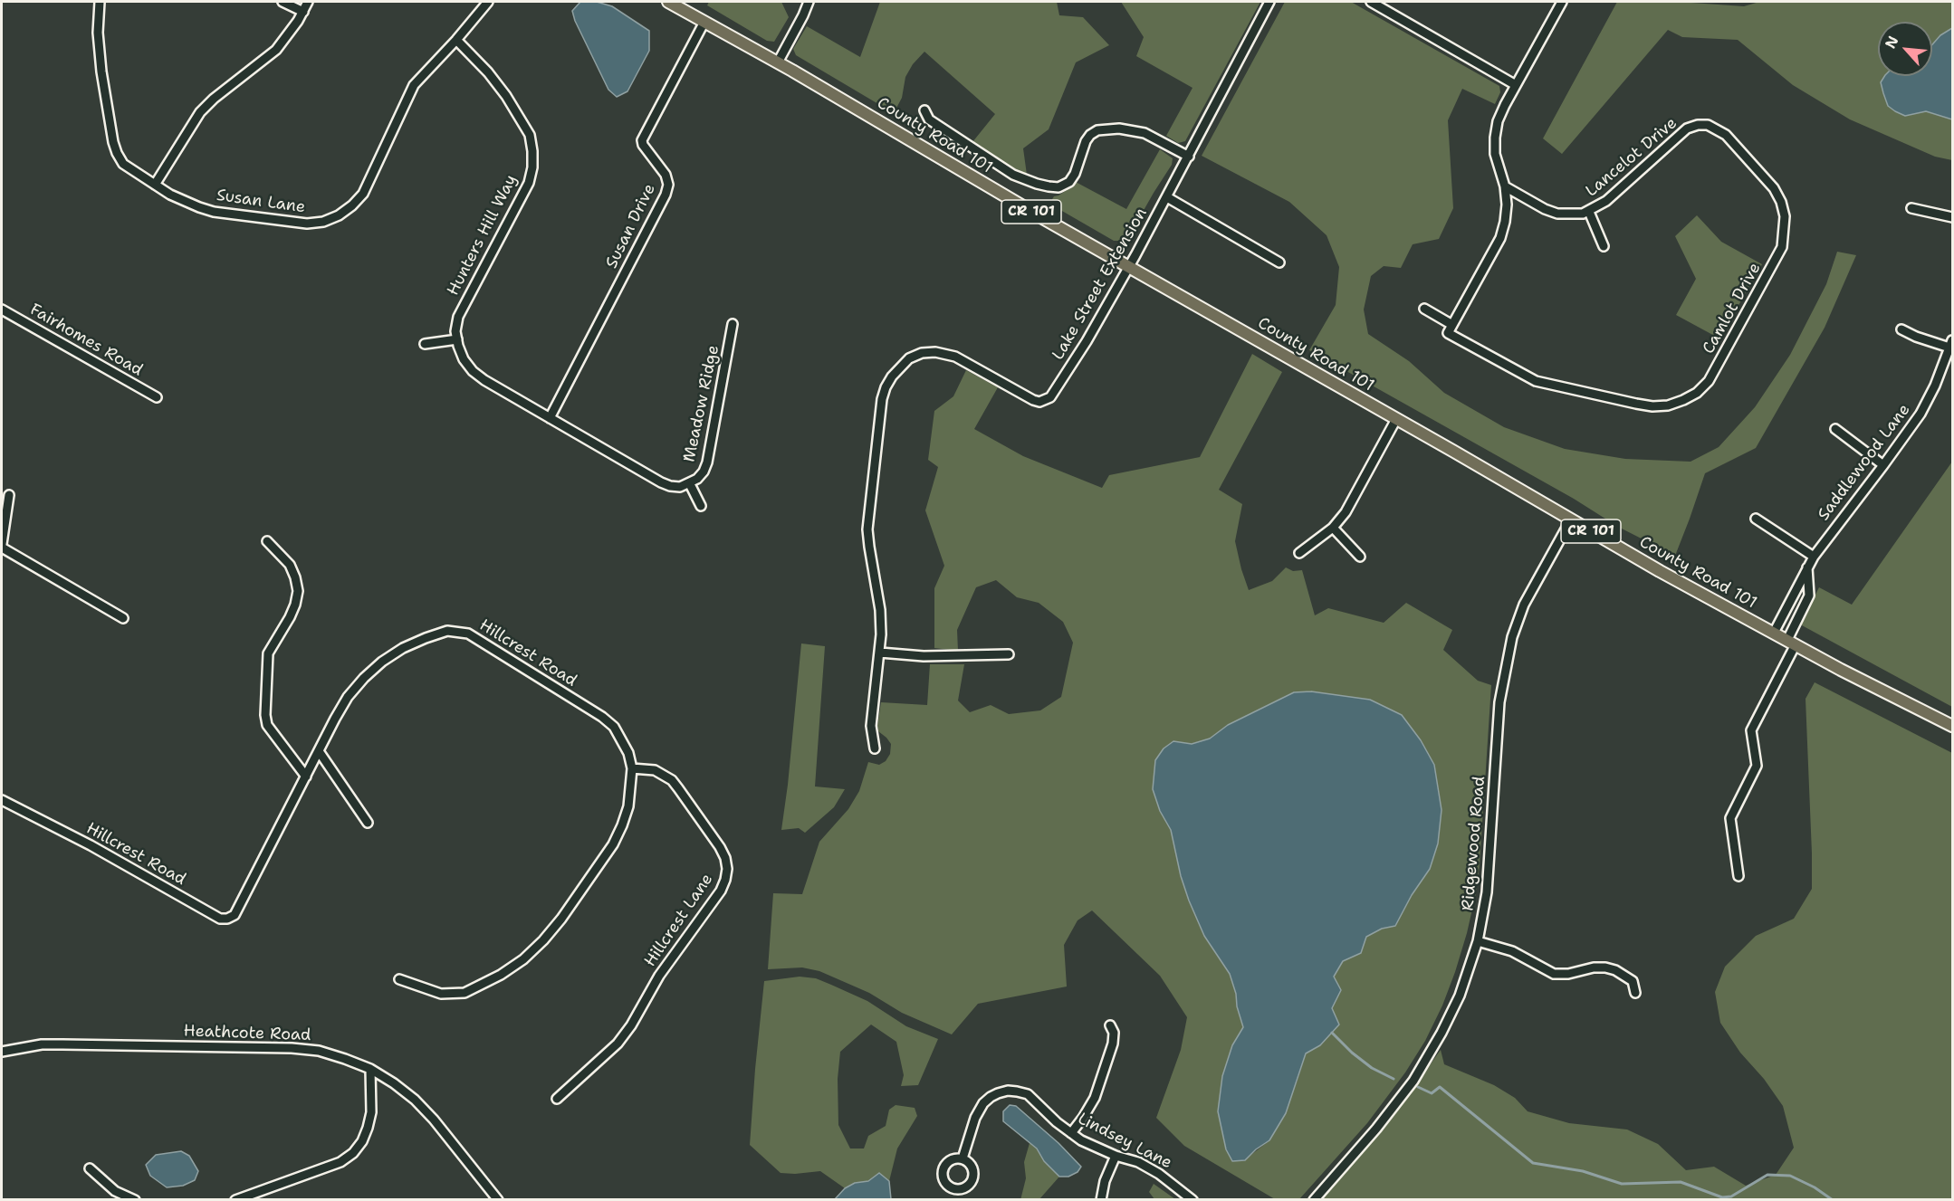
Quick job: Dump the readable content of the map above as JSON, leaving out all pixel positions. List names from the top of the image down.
{
  "streets": {
    "main road": ["County Road 101", "CR 101"],
    "street": [
      "Lancelot Drive",
      "Susan Lane",
      "Susan Drive",
      "Hunters Hill Way",
      "Lake Street Extension",
      "Camlot Drive",
      "Fairhomes Road",
      "Meadow Ridge",
      "Saddlewood Lane",
      "Hillcrest Road",
      "Ridgewood Road",
      "Hillcrest Lane",
      "Heathcote Road",
      "Lindsey Lane"
    ]
  },
  "crossings": [
    ["County Road 101", "Susan Drive"],
    ["County Road 101", "Lake Street Extension"],
    ["County Road 101", "Saddlewood Lane"],
    ["County Road 101", "Ridgewood Road"],
    ["Lancelot Drive", "Camlot Drive"],
    ["Susan Lane", "Hunters Hill Way"],
    ["Susan Drive", "Hunters Hill Way"],
    ["Hunters Hill Way", "Meadow Ridge"],
    ["Hillcrest Road", "Hillcrest Lane"]
  ],
  "north": "top left"
}
